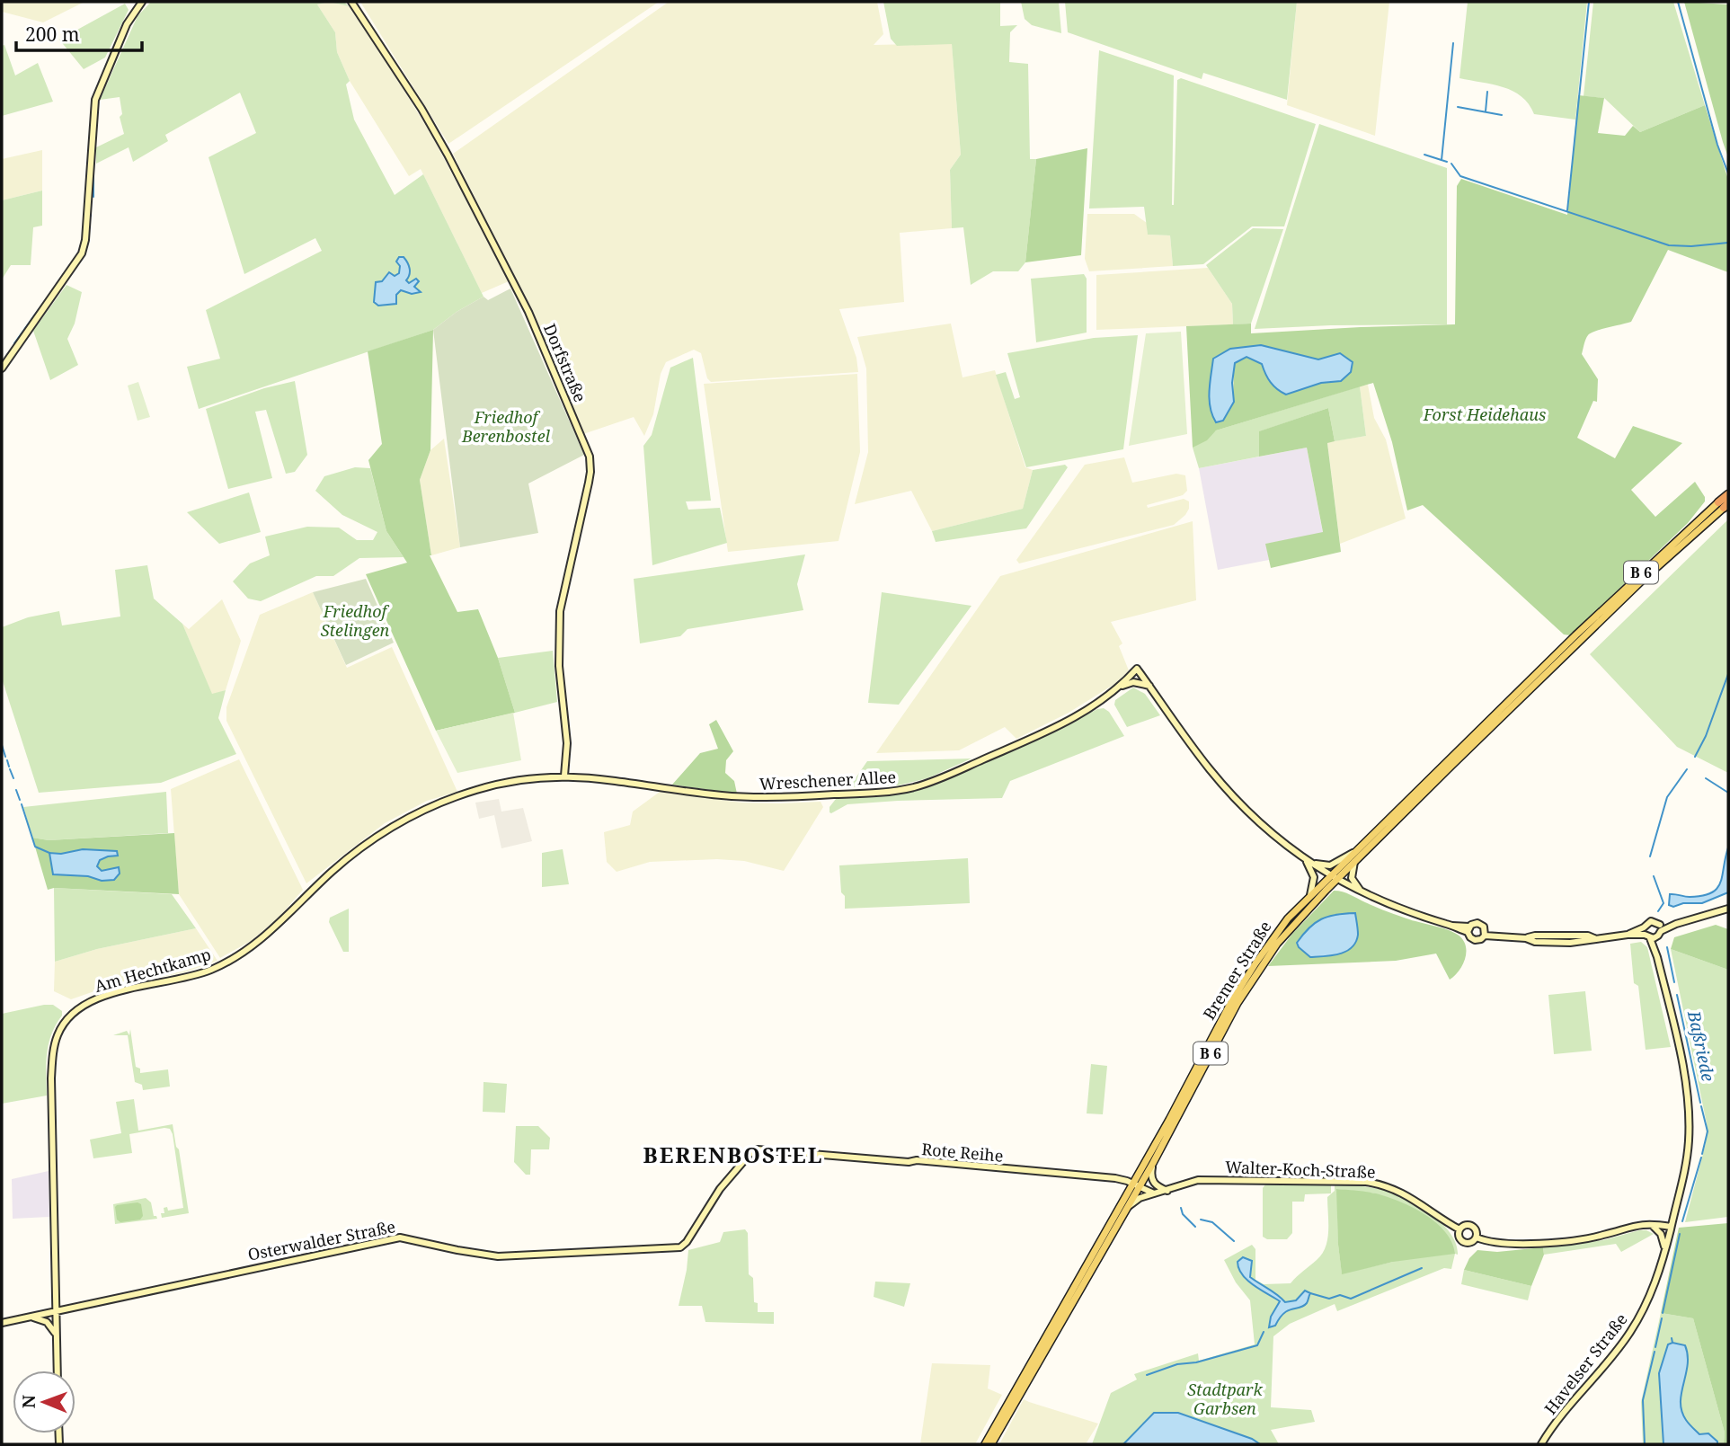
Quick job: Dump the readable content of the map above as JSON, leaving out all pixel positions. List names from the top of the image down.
{
  "streets": {
    "highway": ["B 6"],
    "main road": ["Bremer Straße"],
    "street": [
      "Dorfstraße",
      "Wreschener Allee",
      "Am Hechtkamp",
      "Rote Reihe",
      "Walter-Koch-Straße",
      "Osterwalder Straße",
      "Havelser Straße"
    ]
  },
  "crossings": [
    ["Dorfstraße", "Wreschener Allee"],
    ["Dorfstraße", "Am Hechtkamp"],
    ["B 6", "Bremer Straße"],
    ["Wreschener Allee", "Am Hechtkamp"],
    ["Am Hechtkamp", "Osterwalder Straße"],
    ["Bremer Straße", "Rote Reihe"],
    ["Bremer Straße", "Walter-Koch-Straße"],
    ["Rote Reihe", "Osterwalder Straße"]
  ],
  "districts": ["BERENBOSTEL"],
  "water": ["Baßriede"],
  "parks": [
    "Forst Heidehaus",
    "Friedhof Berenbostel",
    "Friedhof Stelingen",
    "Stadtpark Garbsen"
  ],
  "scale_bar": "200 m",
  "north": "left"
}
